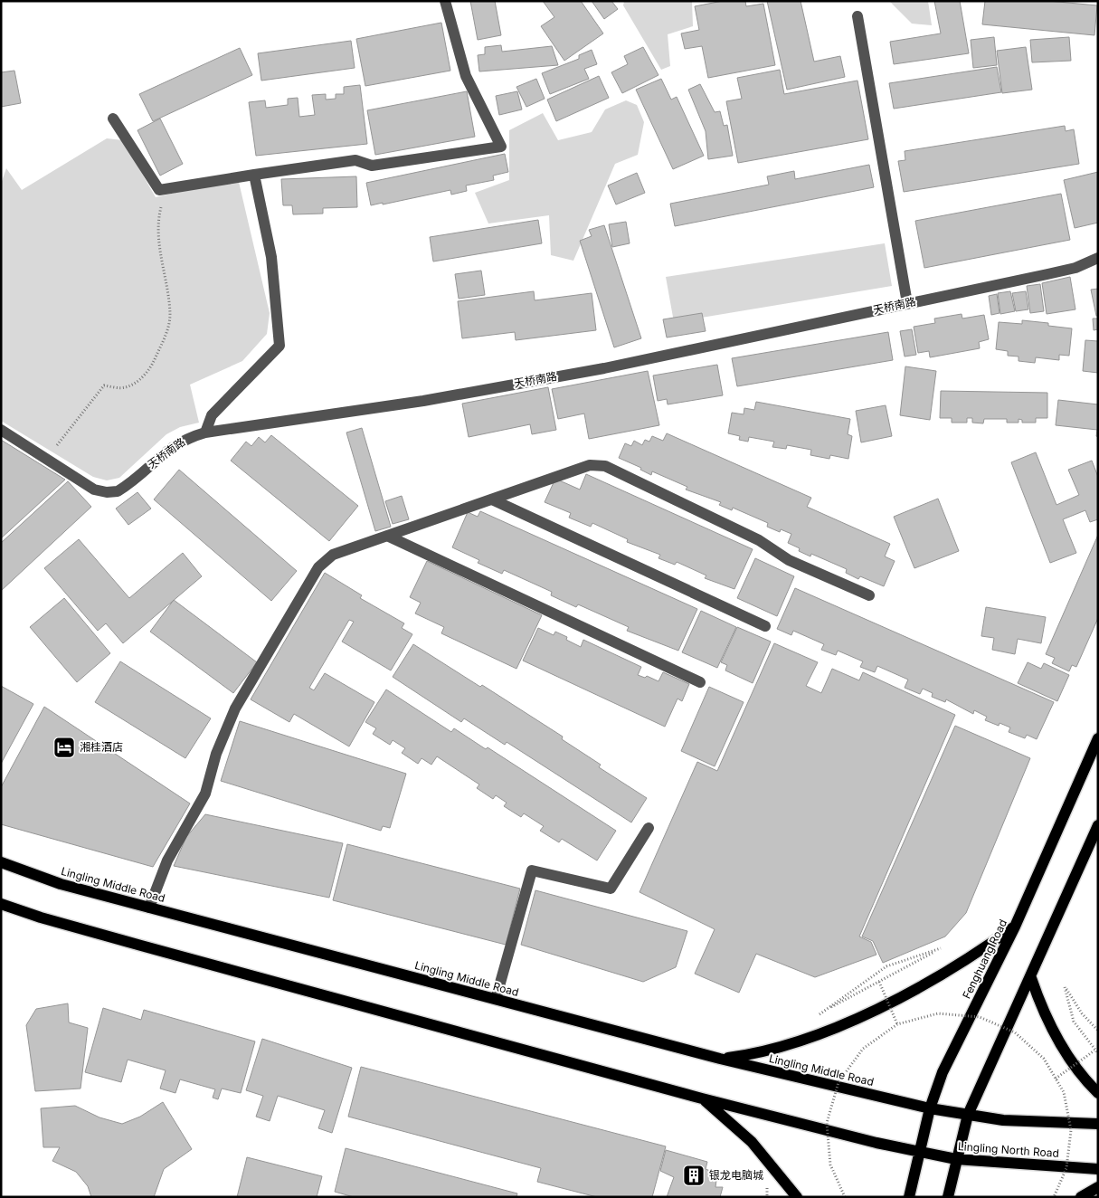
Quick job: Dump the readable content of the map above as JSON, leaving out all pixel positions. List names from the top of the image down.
{
  "streets": {
    "main road": ["Lingling Middle Road", "Fenghuang Road", "Lingling North Road"],
    "street": ["天桥南路"]
  },
  "crossings": [
    ["Lingling Middle Road", "Fenghuang Road"],
    ["Fenghuang Road", "Lingling North Road"]
  ],
  "places": {
    "hotel": ["湘桂酒店"],
    "building": ["银龙电脑城"]
  }
}
